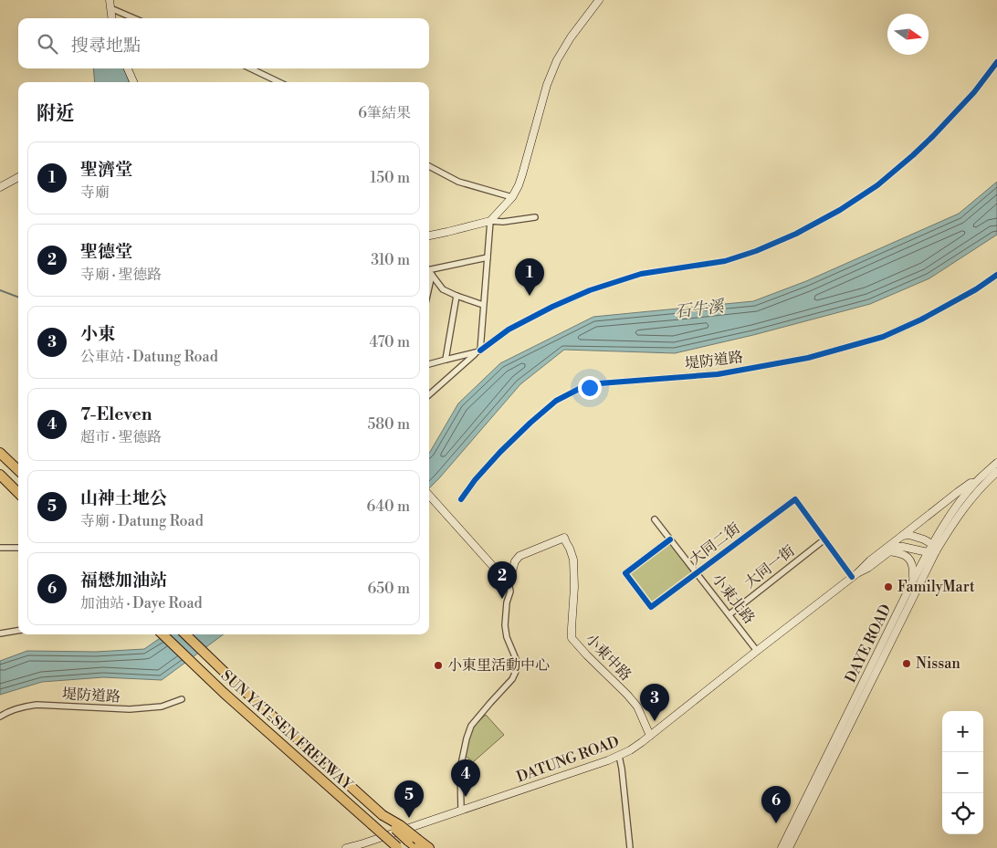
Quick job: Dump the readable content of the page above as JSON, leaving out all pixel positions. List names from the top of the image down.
{
  "streets": {
    "highway": ["SUN YAT-SEN FREEWAY"],
    "main road": ["DAYE ROAD", "小東中路", "DATUNG ROAD"],
    "street": [
      "堤防道路",
      "大同二街",
      "大同一街",
      "小東北路"
    ]
  },
  "crossings": [
    ["大同二街", "大同一街"],
    ["大同二街", "小東北路"],
    ["大同二街", "DATUNG ROAD"],
    ["大同一街", "小東北路"],
    ["小東北路", "DATUNG ROAD"],
    ["DAYE ROAD", "DATUNG ROAD"],
    ["小東中路", "DATUNG ROAD"]
  ],
  "water": ["石牛溪"],
  "places": ["FamilyMart", "Nissan", "小東里活動中心"],
  "north": "right",
  "page": {
    "search": "搜尋地點",
    "heading": ["附近", "6筆結果"],
    "list": [
      {
        "mark": "1",
        "name": "聖濟堂",
        "note": "寺廟",
        "value": "150 m"
      },
      {
        "mark": "2",
        "name": "聖德堂",
        "note": "寺廟 · 聖德路",
        "value": "310 m"
      },
      {
        "mark": "3",
        "name": "小東",
        "note": "公車站 · Datung Road",
        "value": "470 m"
      },
      {
        "mark": "4",
        "name": "7-Eleven",
        "note": "超市 · 聖德路",
        "value": "580 m"
      },
      {
        "mark": "5",
        "name": "山神土地公",
        "note": "寺廟 · Datung Road",
        "value": "640 m"
      },
      {
        "mark": "6",
        "name": "福懋加油站",
        "note": "加油站 · Daye Road",
        "value": "650 m"
      }
    ],
    "pins": [
      "1",
      "2",
      "3",
      "4",
      "5",
      "6"
    ],
    "map_buttons": ["+", "−"]
  }
}
